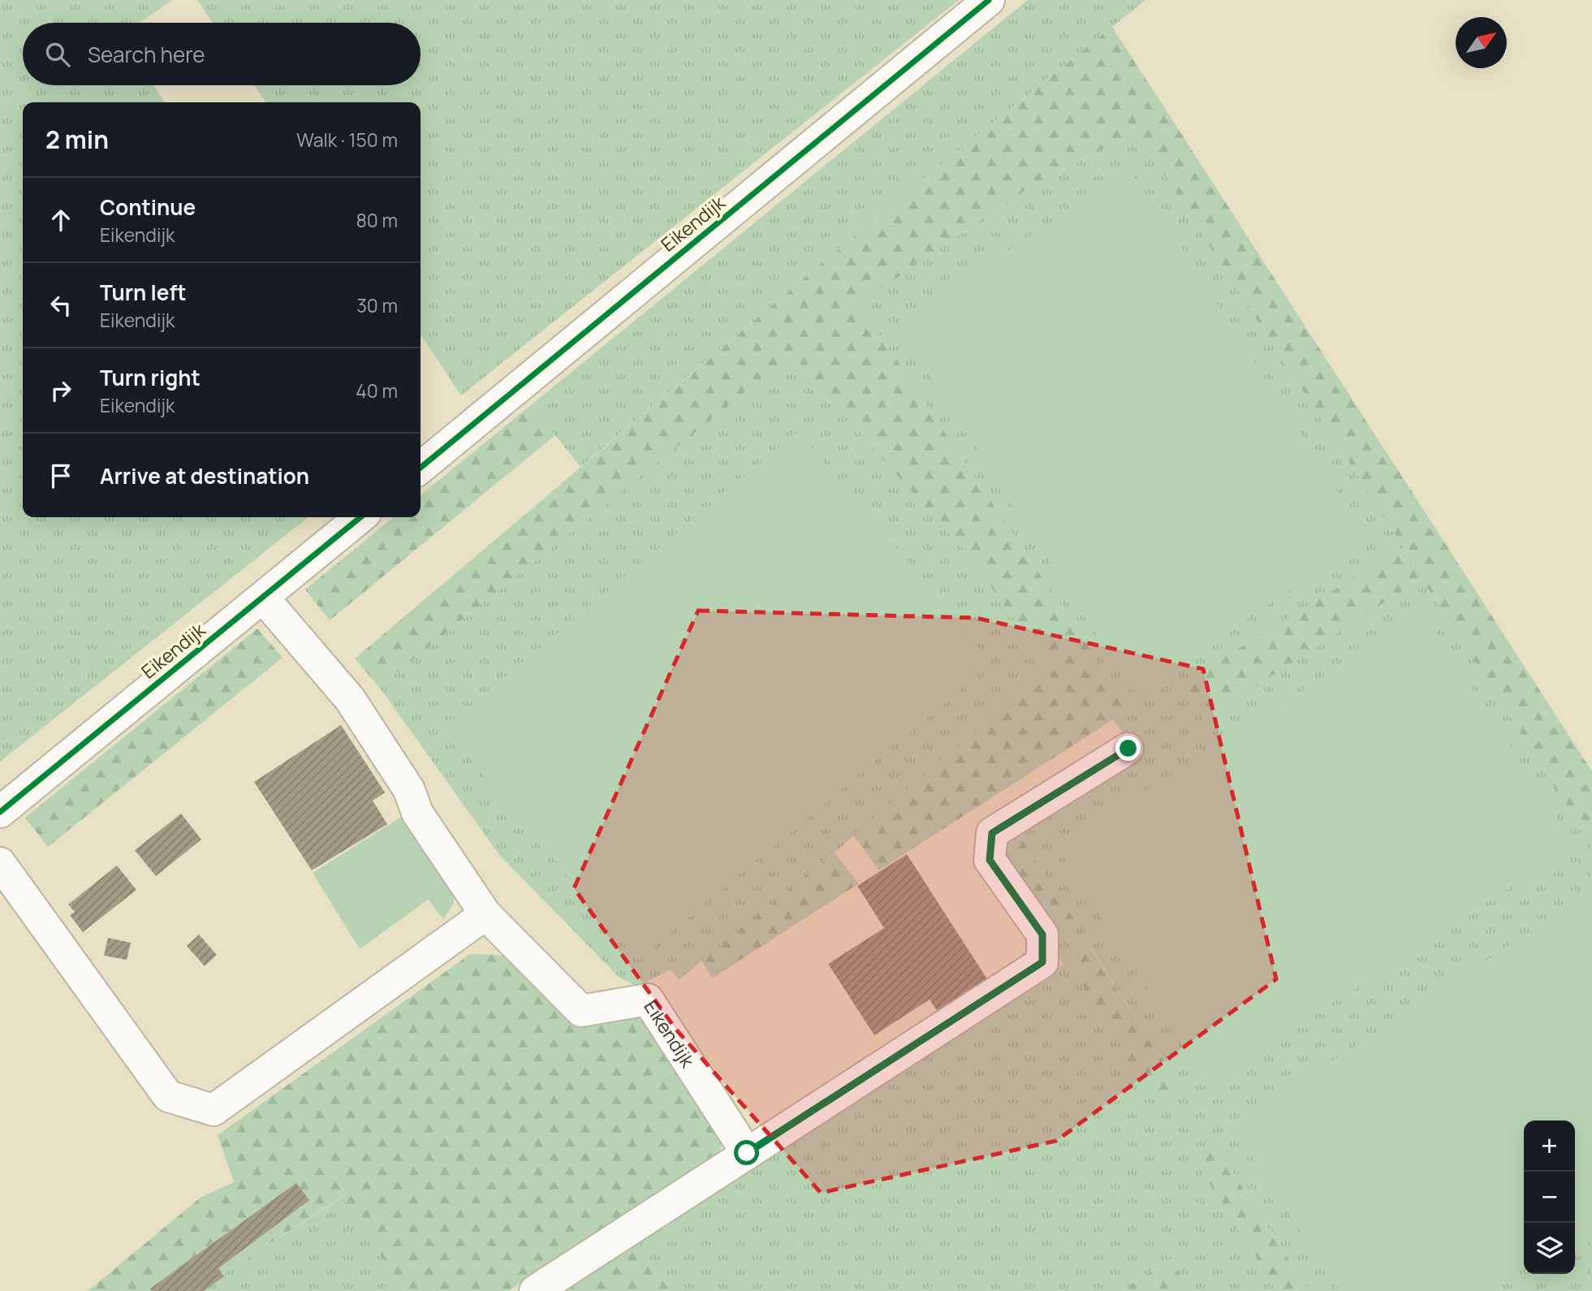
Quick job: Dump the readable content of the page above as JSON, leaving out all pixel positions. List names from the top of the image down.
{
  "streets": {
    "street": ["Eikendijk"]
  },
  "north": "top right",
  "page": {
    "search": "Search here",
    "heading": ["2 min", "Walk · 150 m"],
    "list": [
      ["Continue", "Eikendijk", "80 m"],
      ["Turn left", "Eikendijk", "30 m"],
      ["Turn right", "Eikendijk", "40 m"],
      "Arrive at destination"
    ],
    "map_buttons": ["+", "−"]
  }
}
